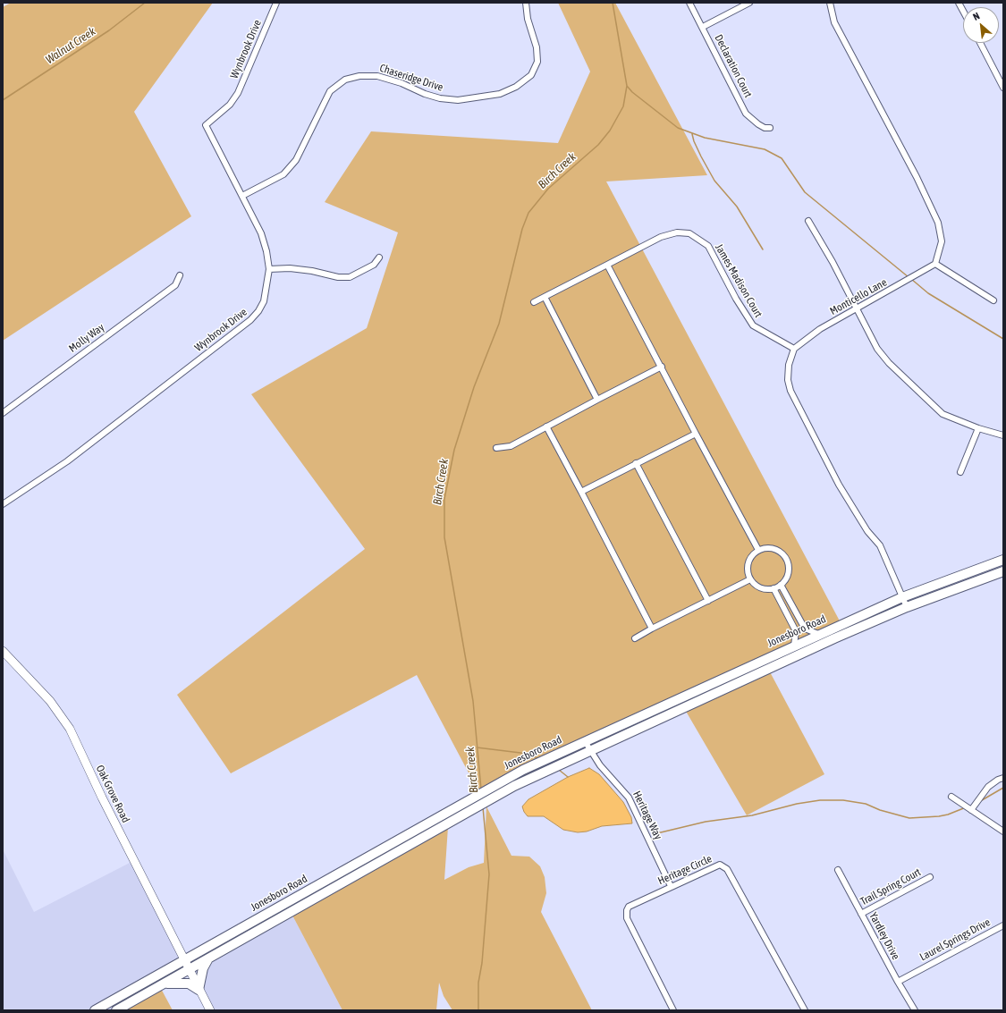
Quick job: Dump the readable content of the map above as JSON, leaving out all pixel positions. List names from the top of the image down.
{
  "streets": {
    "main road": ["Jonesboro Road"],
    "street": [
      "Wynbrook Drive",
      "Declaration Court",
      "Chaseridge Drive",
      "James Madison Court",
      "Monticello Lane",
      "Molly Way",
      "Oak Grove Road",
      "Heritage Way",
      "Heritage Circle",
      "Trail Spring Court",
      "Yardley Drive",
      "Laurel Springs Drive"
    ]
  },
  "crossings": [
    ["Wynbrook Drive", "Chaseridge Drive"],
    ["James Madison Court", "Monticello Lane"],
    ["Jonesboro Road", "Oak Grove Road"],
    ["Jonesboro Road", "Heritage Way"],
    ["Heritage Way", "Heritage Circle"],
    ["Trail Spring Court", "Yardley Drive"],
    ["Yardley Drive", "Laurel Springs Drive"]
  ],
  "water": ["Walnut Creek", "Birch Creek"],
  "north": "top left"
}
